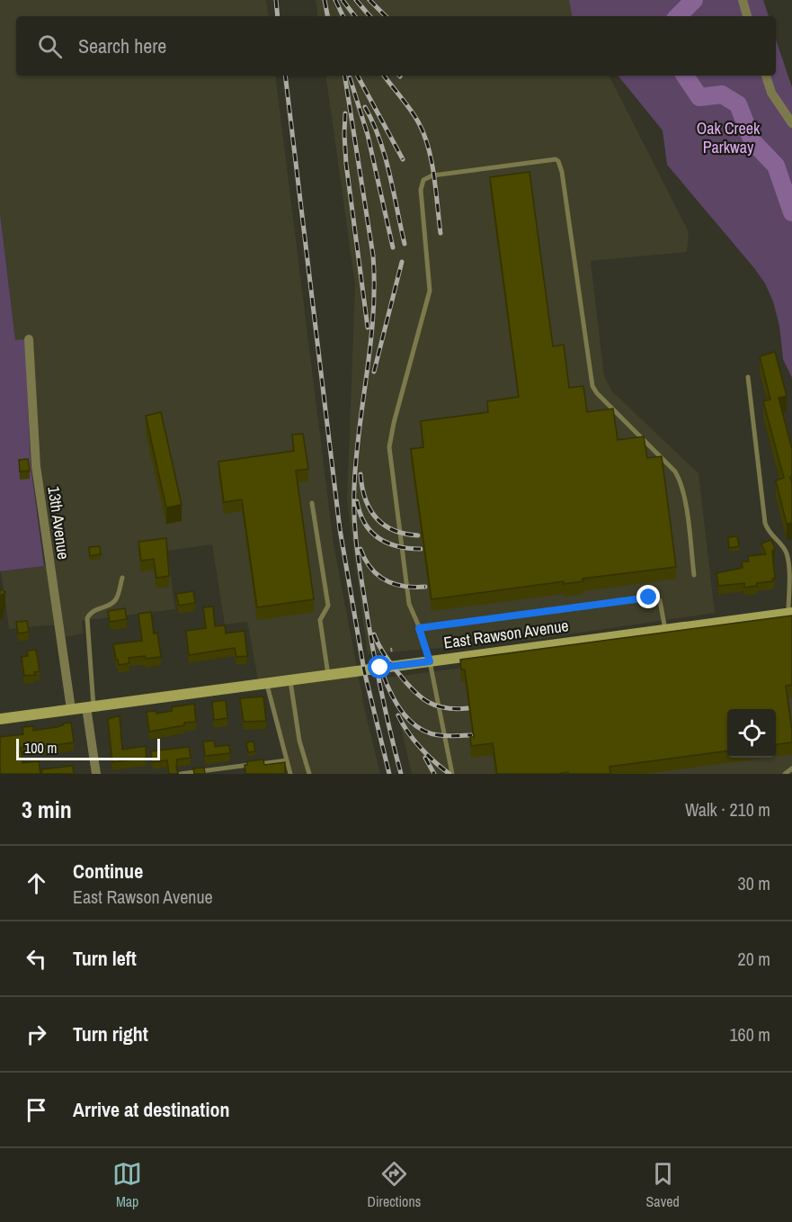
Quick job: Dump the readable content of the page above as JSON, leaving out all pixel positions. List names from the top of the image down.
{
  "streets": {
    "main road": ["East Rawson Avenue"],
    "street": ["13th Avenue"]
  },
  "crossings": [
    ["13th Avenue", "East Rawson Avenue"]
  ],
  "parks": ["Oak Creek Parkway"],
  "scale_bar": "100 m",
  "page": {
    "search": "Search here",
    "scale": "100 m",
    "heading": ["3 min", "Walk · 210 m"],
    "list": [
      ["Continue", "East Rawson Avenue", "30 m"],
      ["Turn left", "20 m"],
      ["Turn right", "160 m"],
      "Arrive at destination"
    ],
    "nav": ["Map", "Directions", "Saved"]
  }
}
